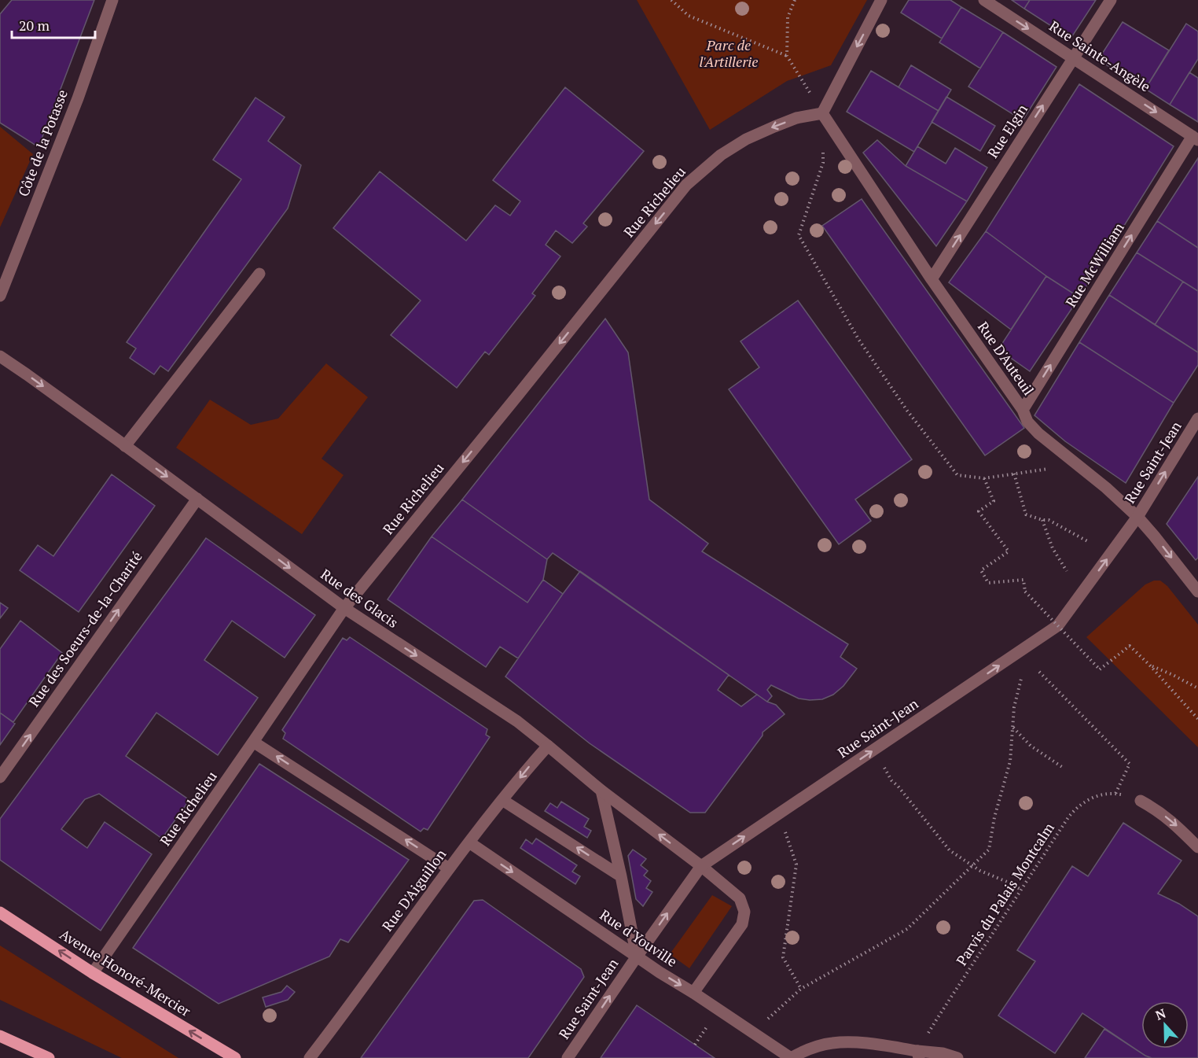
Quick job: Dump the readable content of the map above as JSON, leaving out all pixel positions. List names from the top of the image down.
{
  "streets": {
    "main road": ["Avenue Honoré-Mercier"],
    "street": [
      "Rue Sainte-Angèle",
      "Rue Elgin",
      "Côte de la Potasse",
      "Rue Richelieu",
      "Rue McWilliam",
      "Rue D'Auteuil",
      "Rue Saint-Jean",
      "Rue des Glacis",
      "Rue des Soeurs-de-la-Charité",
      "Rue D'Aiguillon",
      "Rue d'Youville"
    ],
    "path": ["Parvis du Palais Montcalm"]
  },
  "crossings": [
    ["Rue Sainte-Angèle", "Rue Elgin"],
    ["Rue Sainte-Angèle", "Rue McWilliam"],
    ["Rue Elgin", "Rue D'Auteuil"],
    ["Rue Richelieu", "Rue D'Auteuil"],
    ["Rue Richelieu", "Rue des Glacis"],
    ["Rue Richelieu", "Avenue Honoré-Mercier"],
    ["Rue McWilliam", "Rue D'Auteuil"],
    ["Rue D'Auteuil", "Rue Saint-Jean"],
    ["Rue Saint-Jean", "Rue des Glacis"],
    ["Rue Saint-Jean", "Rue d'Youville"],
    ["Rue des Glacis", "Rue des Soeurs-de-la-Charité"],
    ["Rue des Glacis", "Rue D'Aiguillon"],
    ["Rue des Glacis", "Rue d'Youville"],
    ["Rue D'Aiguillon", "Rue d'Youville"]
  ],
  "one_way": [
    "Rue Sainte-Angèle",
    "Rue Elgin",
    "Rue Richelieu",
    "Rue McWilliam",
    "Rue Saint-Jean",
    "Rue des Soeurs-de-la-Charité",
    "Avenue Honoré-Mercier"
  ],
  "parks": ["Parc de l'Artillerie"],
  "scale_bar": "20 m",
  "north": "top"
}
